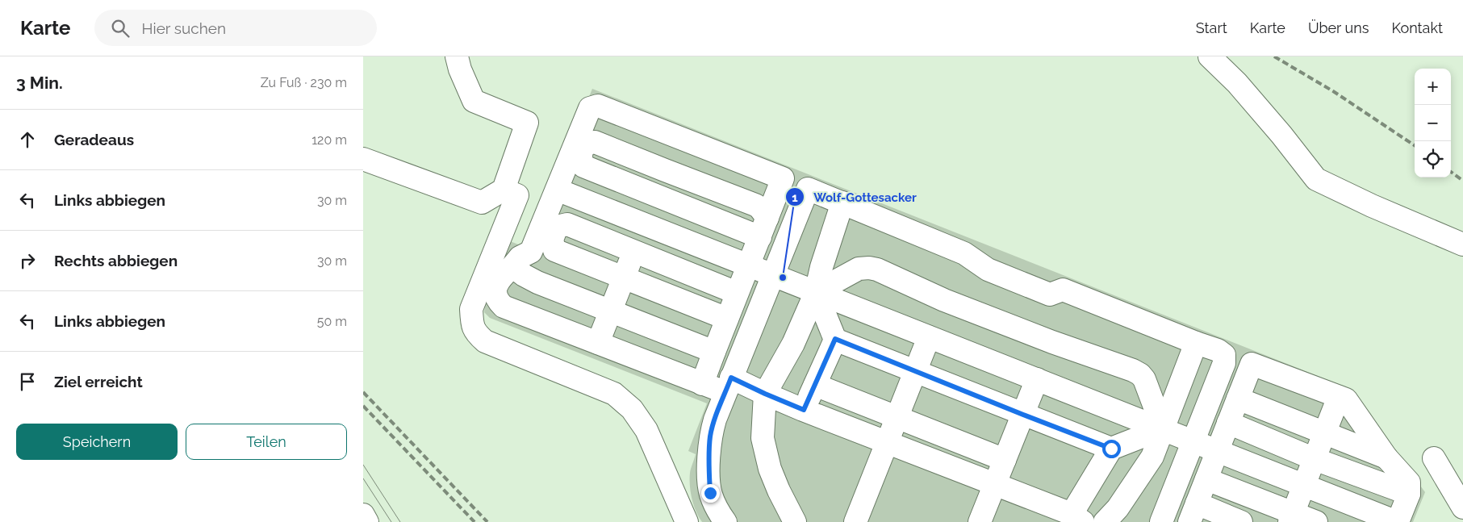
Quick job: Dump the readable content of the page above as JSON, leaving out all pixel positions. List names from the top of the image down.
{
  "places": ["Wolf-Gottesacker"],
  "page": {
    "header": "Karte",
    "search": "Hier suchen",
    "nav": [
      "Start",
      "Karte",
      "Über uns",
      "Kontakt"
    ],
    "heading": ["3 Min.", "Zu Fuß · 230 m"],
    "map_buttons": ["+", "−"],
    "list": [
      ["Geradeaus", "120 m"],
      ["Links abbiegen", "30 m"],
      ["Rechts abbiegen", "30 m"],
      ["Links abbiegen", "50 m"],
      "Ziel erreicht"
    ],
    "buttons": ["Speichern", "Teilen"]
  }
}
